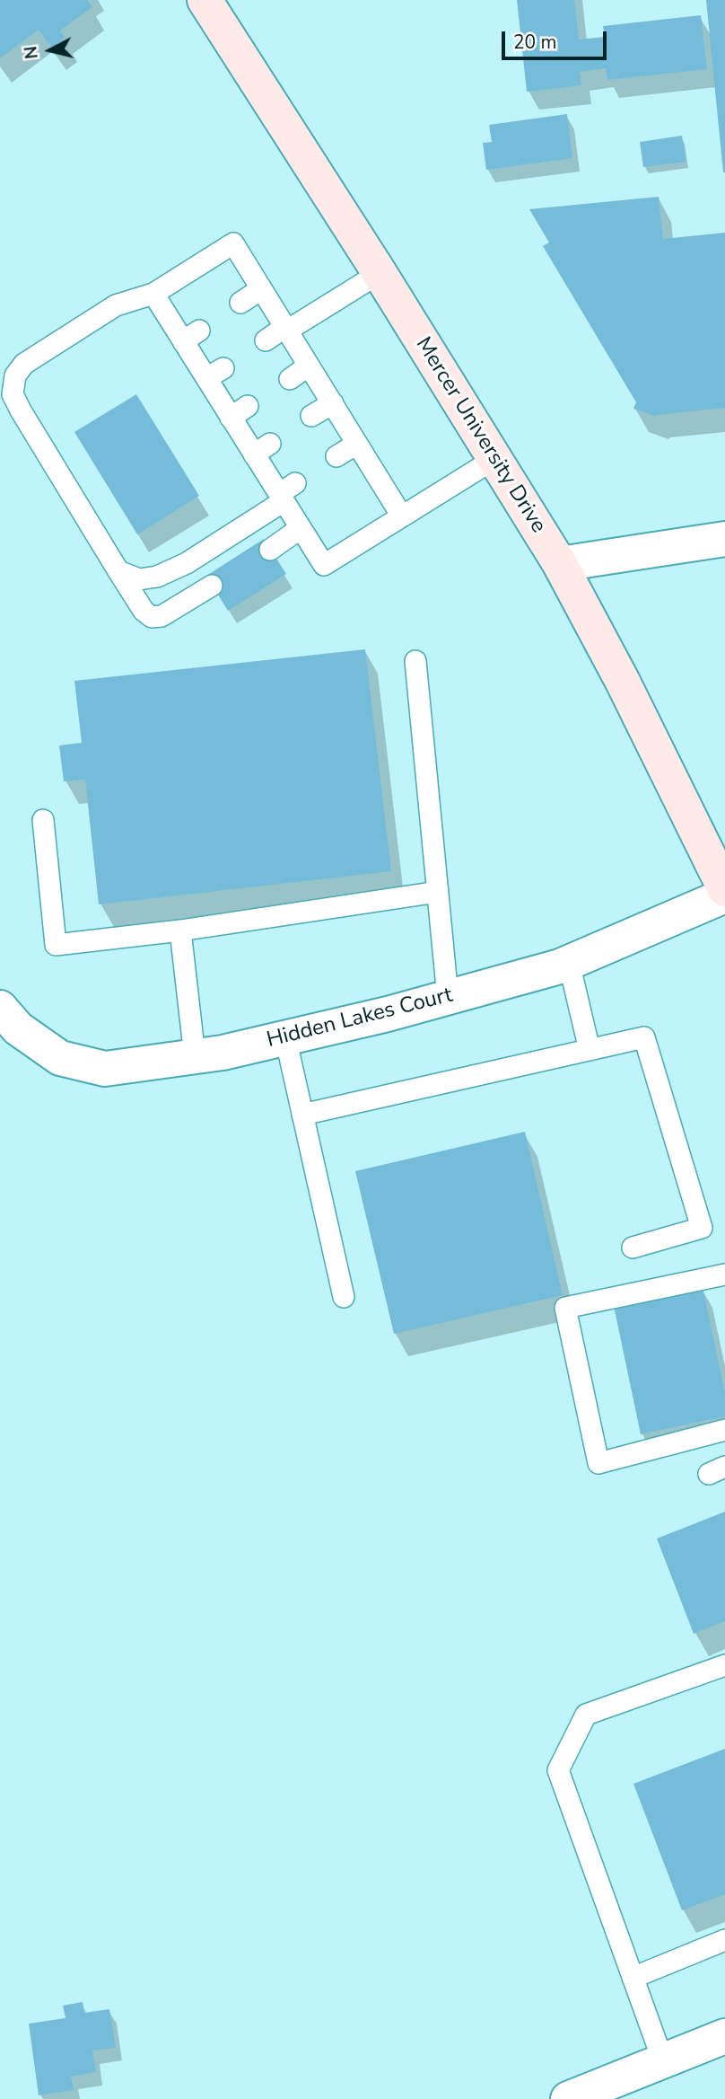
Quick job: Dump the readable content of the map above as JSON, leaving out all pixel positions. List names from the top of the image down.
{
  "streets": {
    "main road": ["Mercer University Drive"],
    "street": ["Hidden Lakes Court"]
  },
  "scale_bar": "20 m",
  "north": "left"
}
